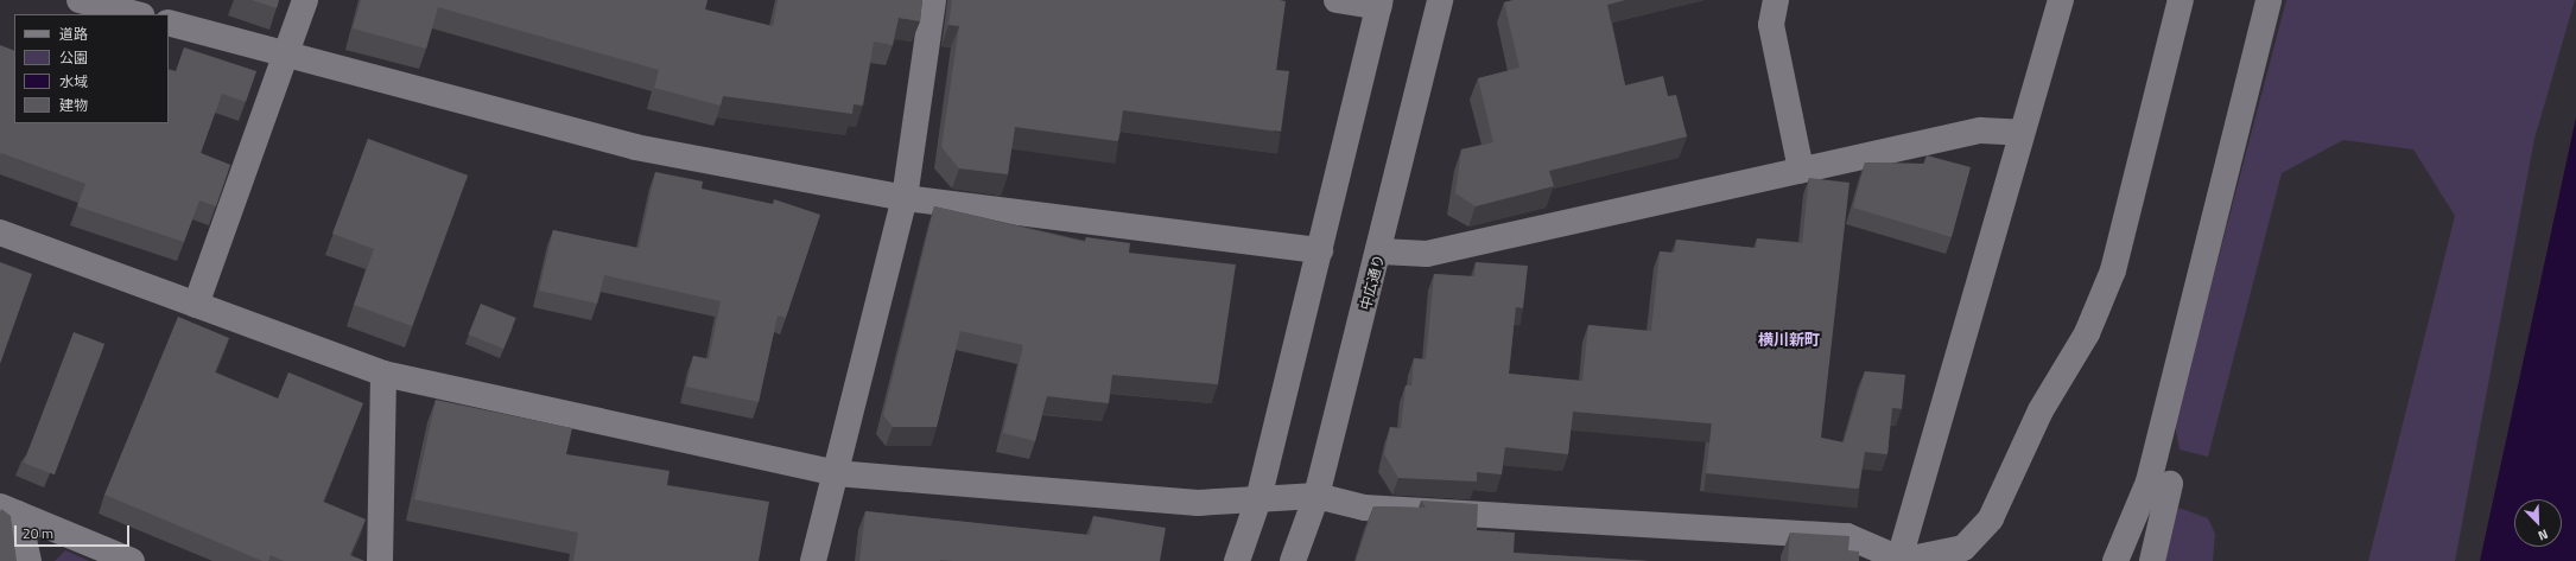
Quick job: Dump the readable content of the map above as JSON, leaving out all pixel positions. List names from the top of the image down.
{
  "streets": {
    "street": ["中広通り"]
  },
  "districts": ["横川新町"],
  "legend": [
    "道路",
    "公園",
    "水域",
    "建物"
  ],
  "scale_bar": "20 m",
  "north": "bottom right"
}
